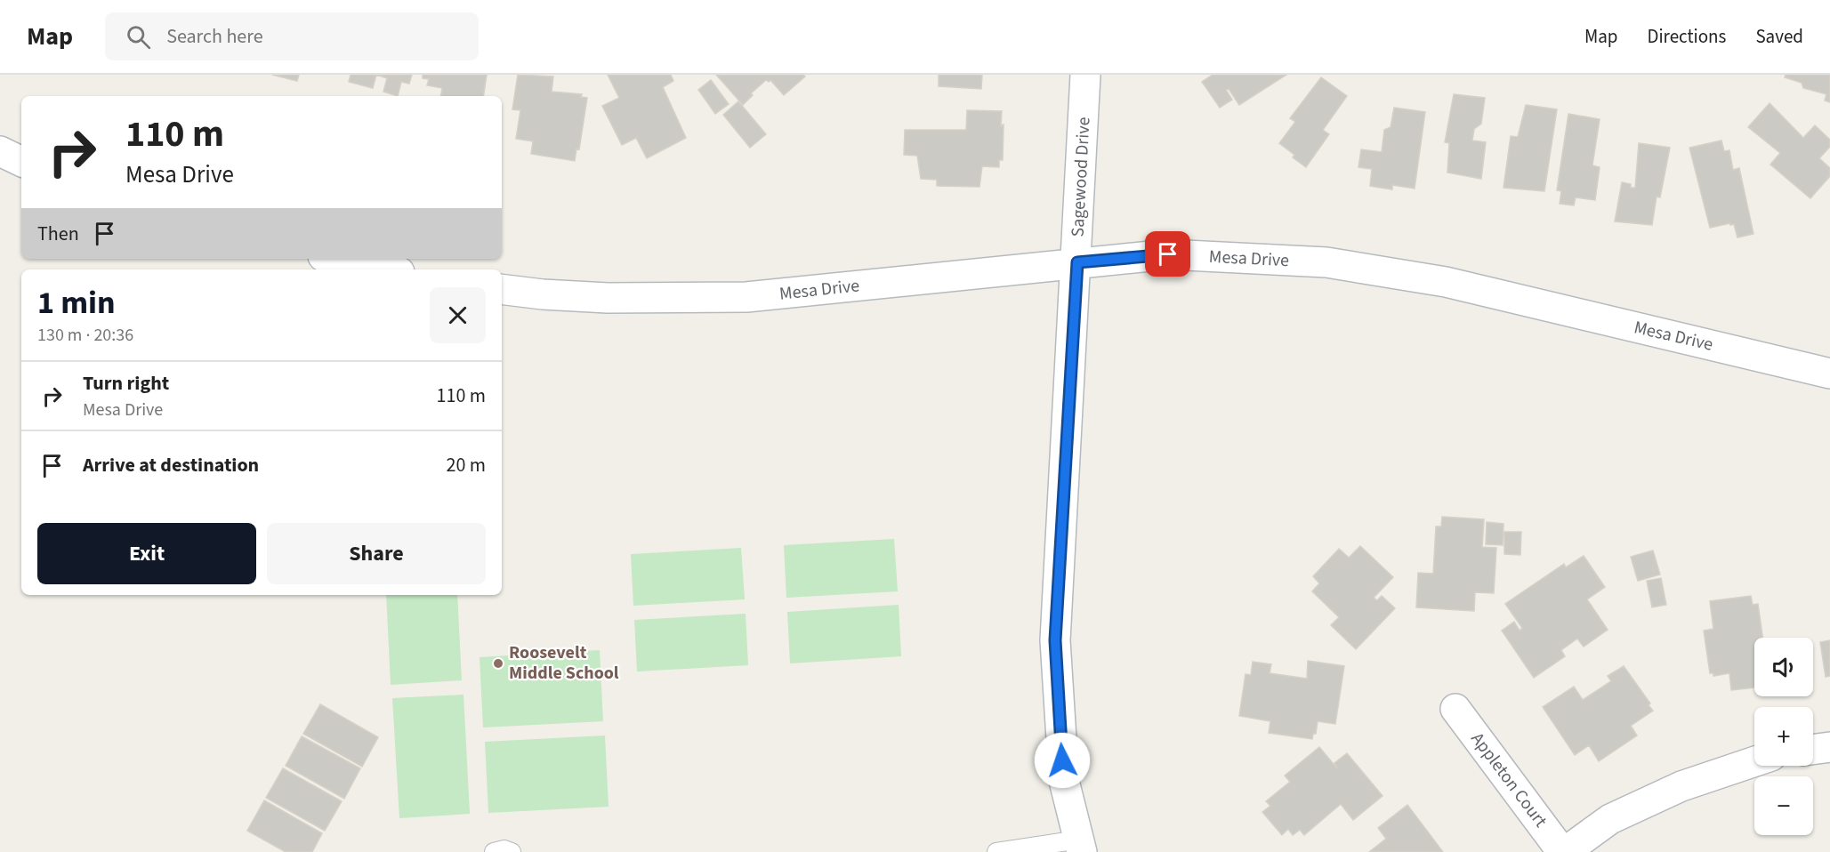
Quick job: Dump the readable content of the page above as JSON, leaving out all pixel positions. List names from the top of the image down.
{
  "streets": {
    "main road": ["Sagewood Drive", "Mesa Drive", "Appleton Court"]
  },
  "crossings": [
    ["Sagewood Drive", "Mesa Drive"]
  ],
  "places": ["Roosevelt Middle School"],
  "page": {
    "header": "Map",
    "search": "Search here",
    "nav": ["Map", "Directions", "Saved"],
    "turn": ["110 m", "Mesa Drive"],
    "then": "Then",
    "heading": ["1 min", "130 m · 20:36"],
    "list": [
      {
        "name": "Turn right",
        "note": "Mesa Drive",
        "value": "110 m"
      },
      {
        "name": "Arrive at destination",
        "value": "20 m"
      }
    ],
    "buttons": ["Exit", "Share"],
    "map_buttons": ["+", "−"]
  }
}
